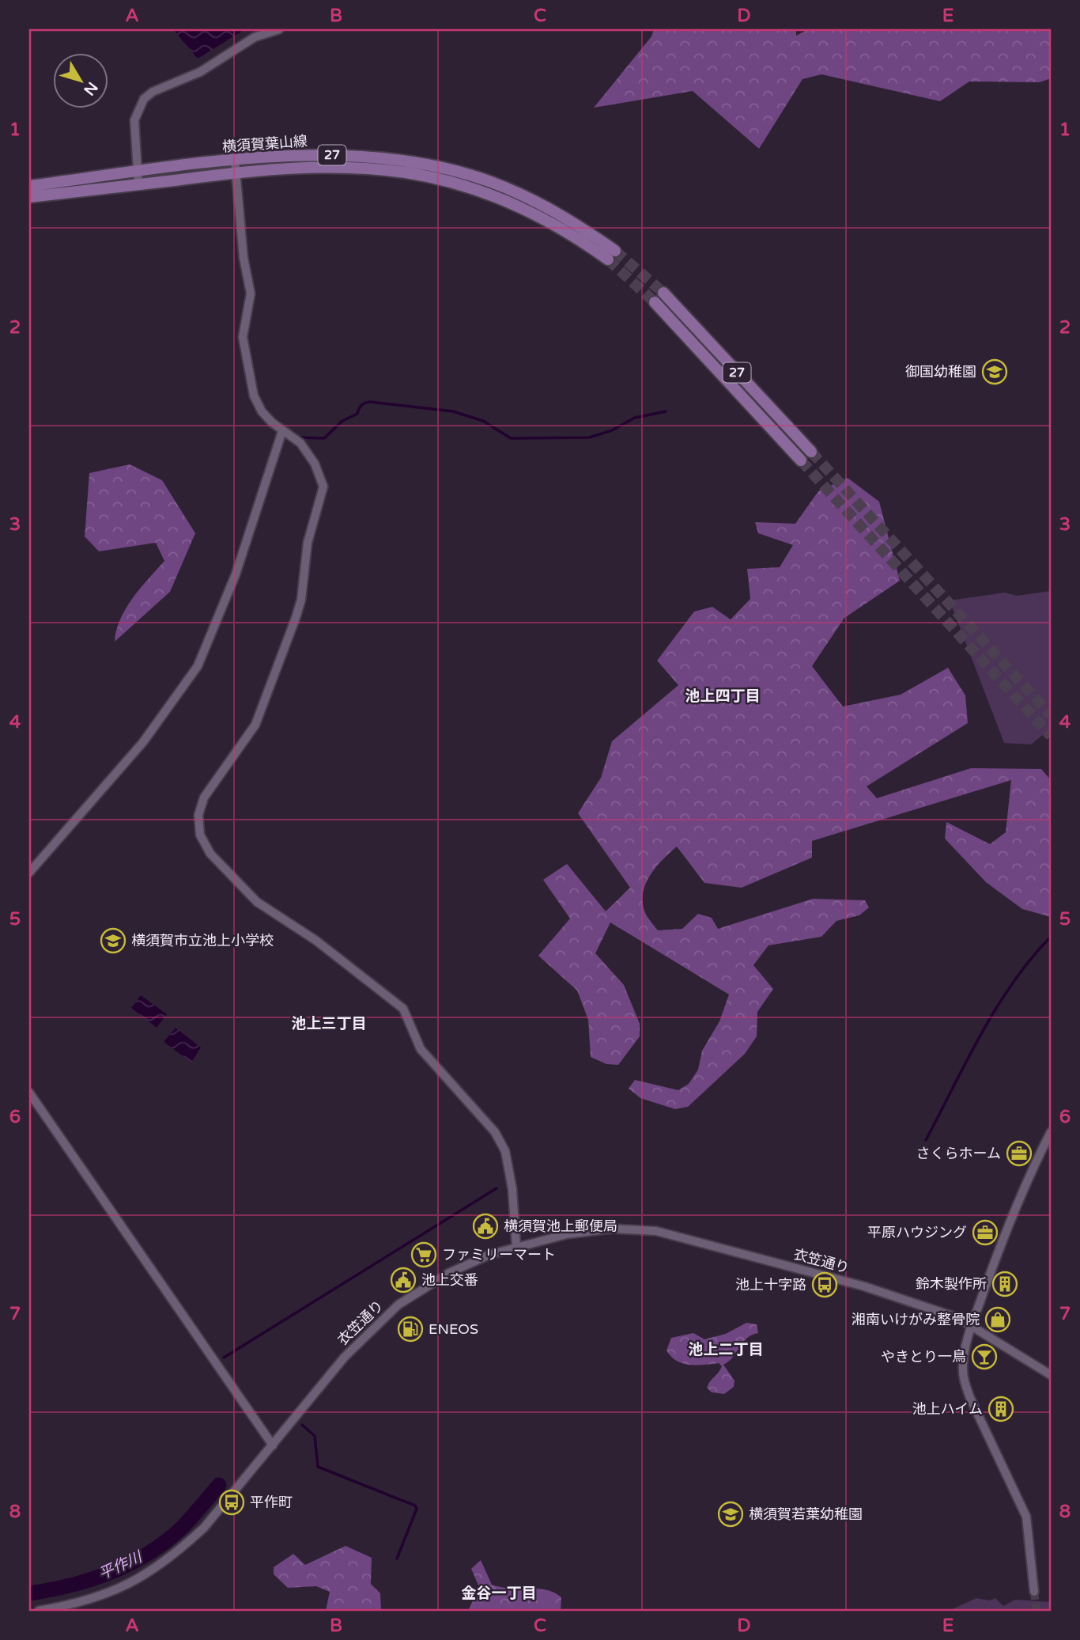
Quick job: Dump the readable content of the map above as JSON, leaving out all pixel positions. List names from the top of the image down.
{
  "streets": {
    "main road": ["横須賀葉山線", "27"],
    "street": ["衣笠通り"]
  },
  "districts": [
    "池上四丁目",
    "池上三丁目",
    "池上二丁目",
    "金谷一丁目"
  ],
  "water": ["平作川"],
  "places": {
    "school or university": ["御国幼稚園", "横須賀市立池上小学校", "横須賀若葉幼稚園"],
    "office": ["さくらホーム", "平原ハウジング"],
    "public building": ["横須賀池上郵便局", "池上交番"],
    "supermarket": ["ファミリーマート"],
    "building": ["鈴木製作所", "池上ハイム"],
    "bus stop": ["池上十字路", "平作町"],
    "shop": ["湘南いけがみ整骨院"],
    "fuel station": ["ENEOS"],
    "bar": ["やきとり一鳥"]
  },
  "north": "bottom right",
  "grid": {
    "columns": [
      "A",
      "B",
      "C",
      "D",
      "E"
    ],
    "rows": [
      "1",
      "2",
      "3",
      "4",
      "5",
      "6",
      "7",
      "8"
    ]
  }
}
